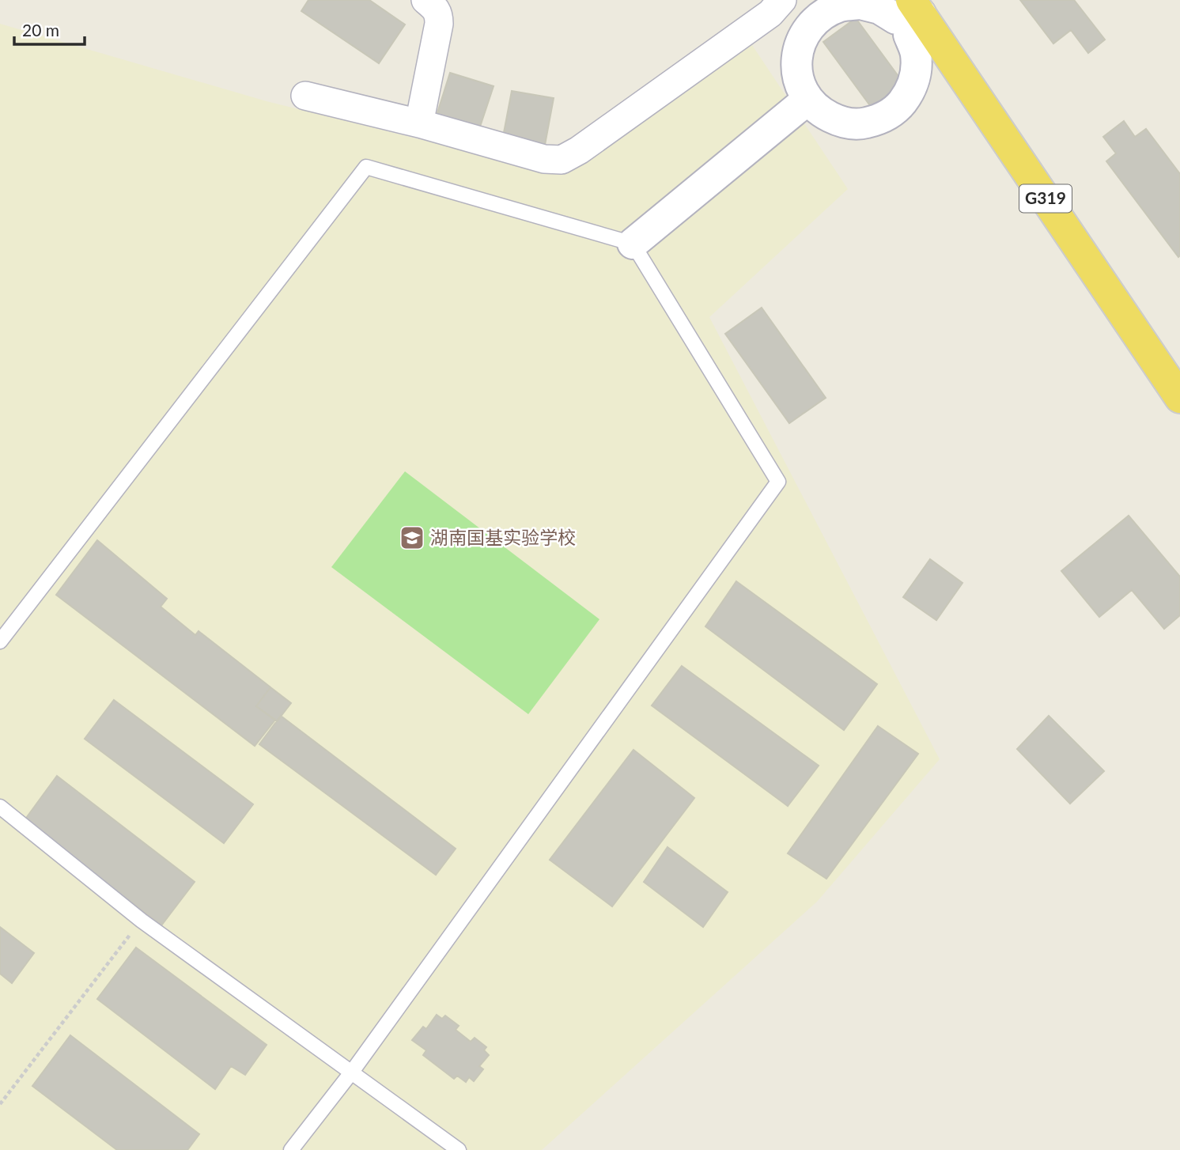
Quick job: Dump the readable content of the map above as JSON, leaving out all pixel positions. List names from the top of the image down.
{
  "streets": {
    "highway": ["G319"]
  },
  "places": {
    "school or university": ["湖南国基实验学校"]
  },
  "scale_bar": "20 m"
}
